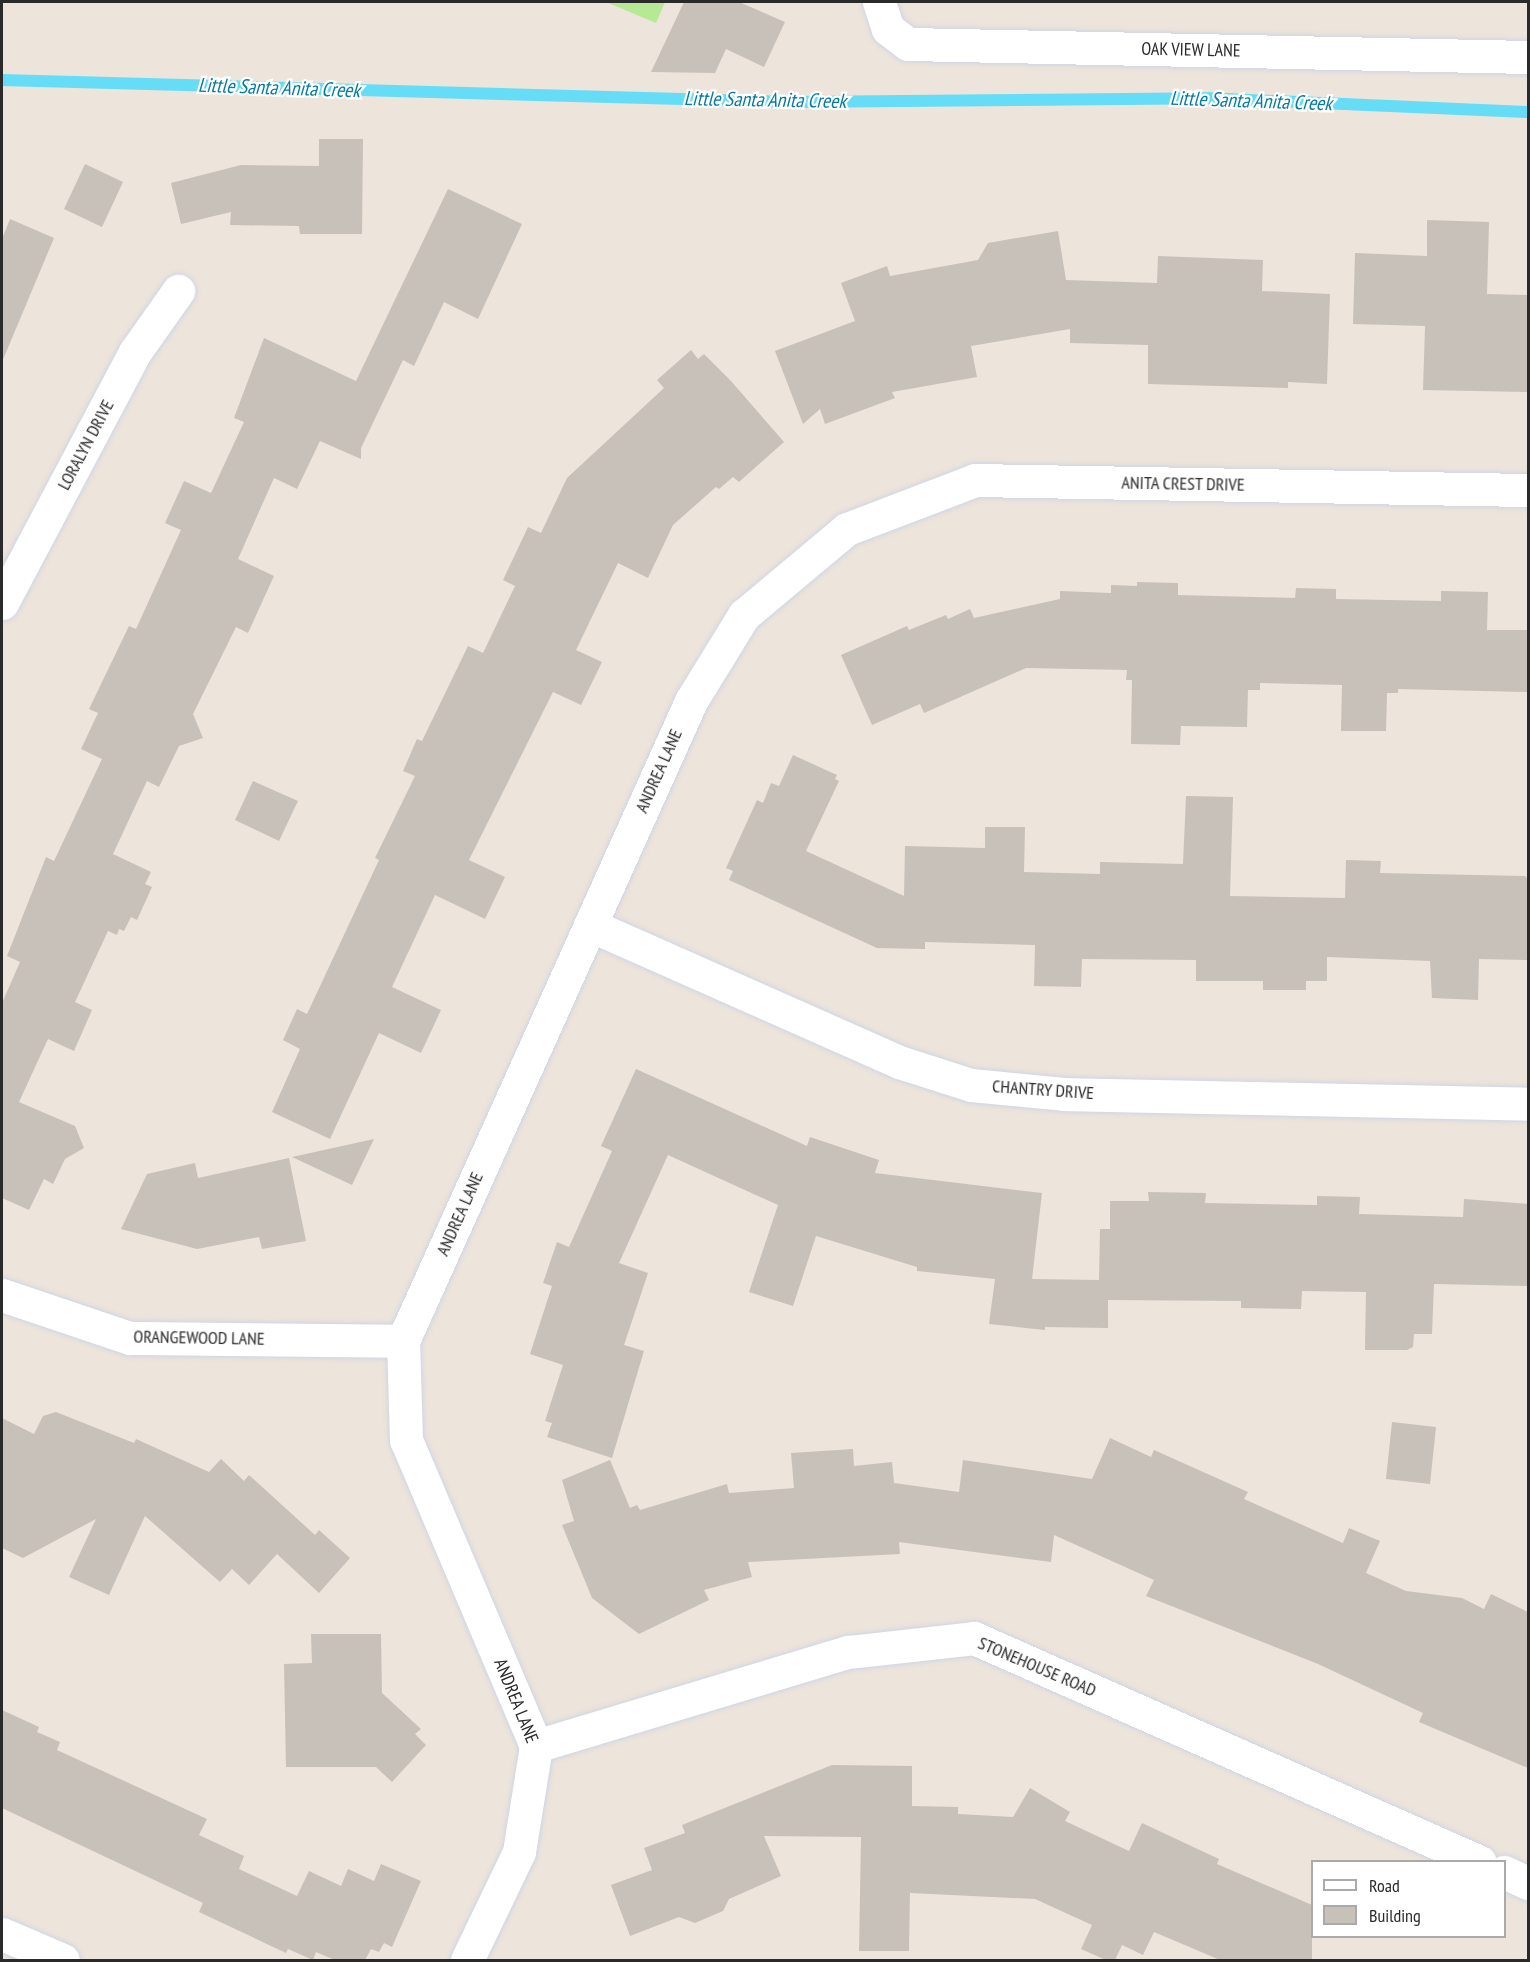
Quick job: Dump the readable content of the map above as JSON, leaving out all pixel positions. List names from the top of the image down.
{
  "streets": {
    "street": [
      "OAK VIEW LANE",
      "LORALYN DRIVE",
      "ANITA CREST DRIVE",
      "ANDREA LANE",
      "CHANTRY DRIVE",
      "ORANGEWOOD LANE",
      "STONEHOUSE ROAD"
    ]
  },
  "crossings": [
    ["ANITA CREST DRIVE", "ANDREA LANE"],
    ["ANDREA LANE", "CHANTRY DRIVE"],
    ["ANDREA LANE", "ORANGEWOOD LANE"],
    ["ANDREA LANE", "STONEHOUSE ROAD"]
  ],
  "water": ["Little Santa Anita Creek"],
  "legend": ["Road", "Building"]
}
